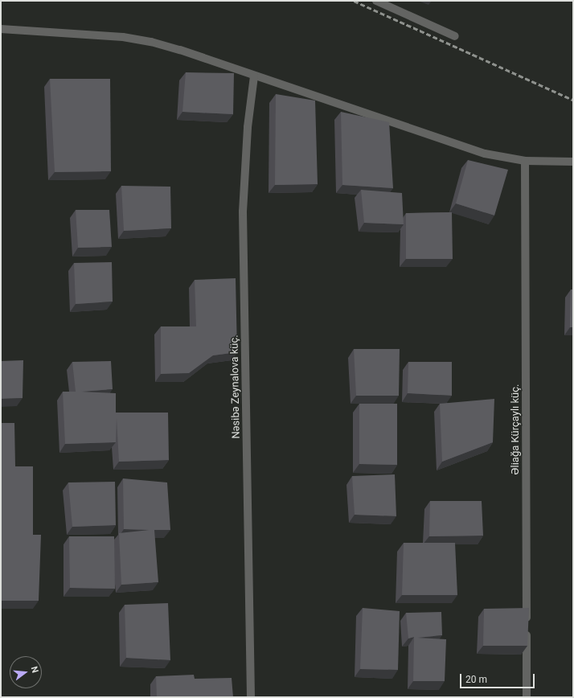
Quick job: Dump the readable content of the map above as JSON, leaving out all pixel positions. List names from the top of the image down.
{
  "streets": {
    "street": ["Nəsibə Zeynalova küç.", "Əliağa Kürçaylı küç."]
  },
  "scale_bar": "20 m",
  "north": "right"
}
